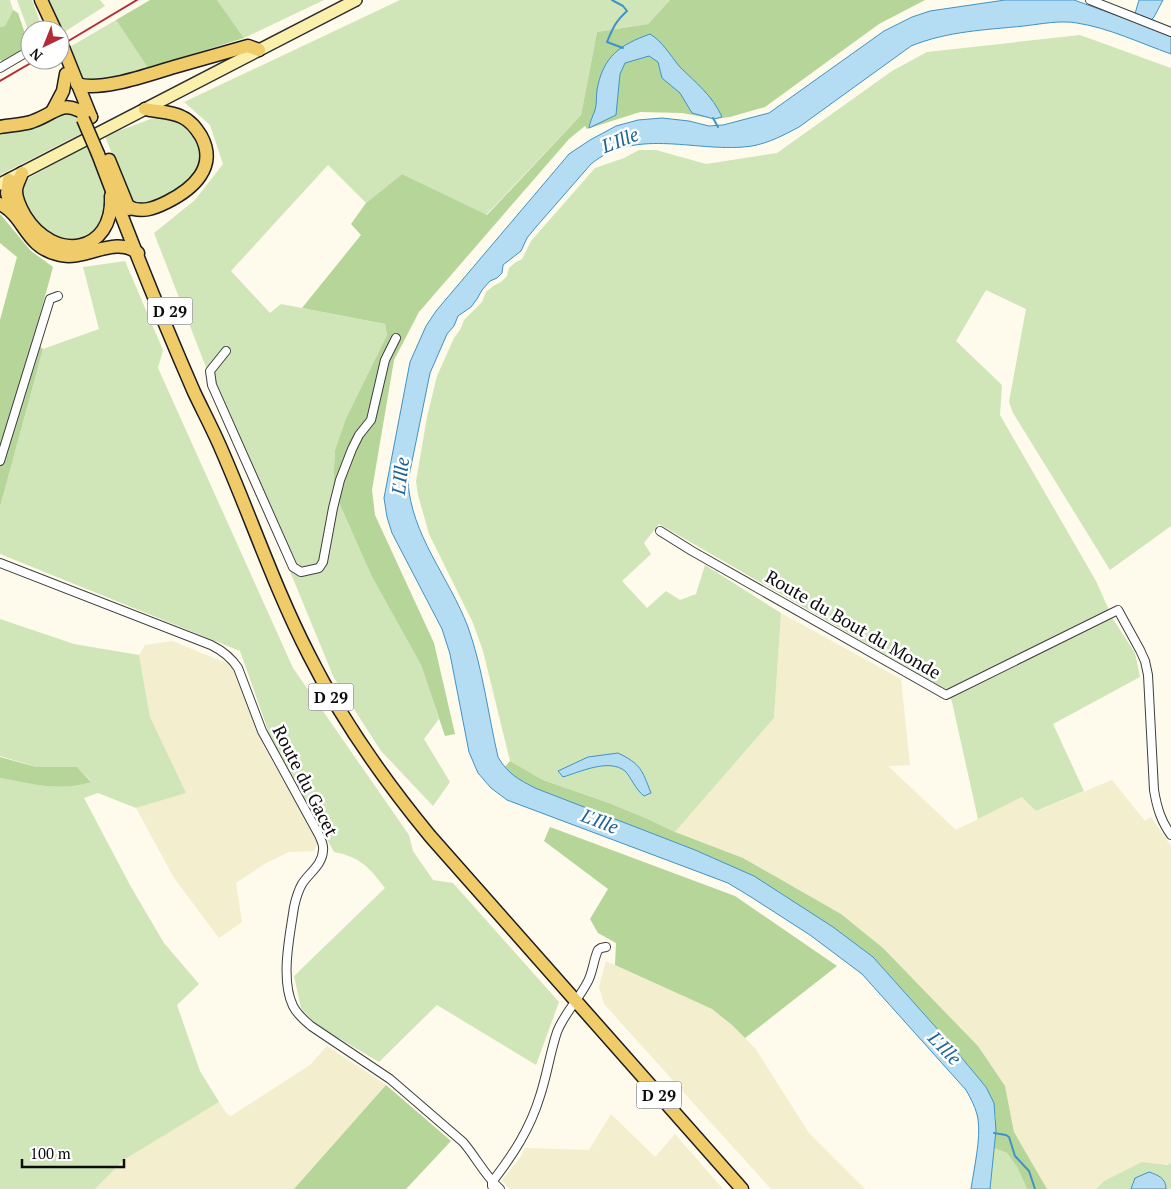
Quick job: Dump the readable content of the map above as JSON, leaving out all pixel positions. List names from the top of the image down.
{
  "streets": {
    "main road": ["D 29"],
    "street": ["Route du Bout du Monde", "Route du Gacet"]
  },
  "water": ["L'Ille"],
  "scale_bar": "100 m",
  "north": "bottom left"
}
